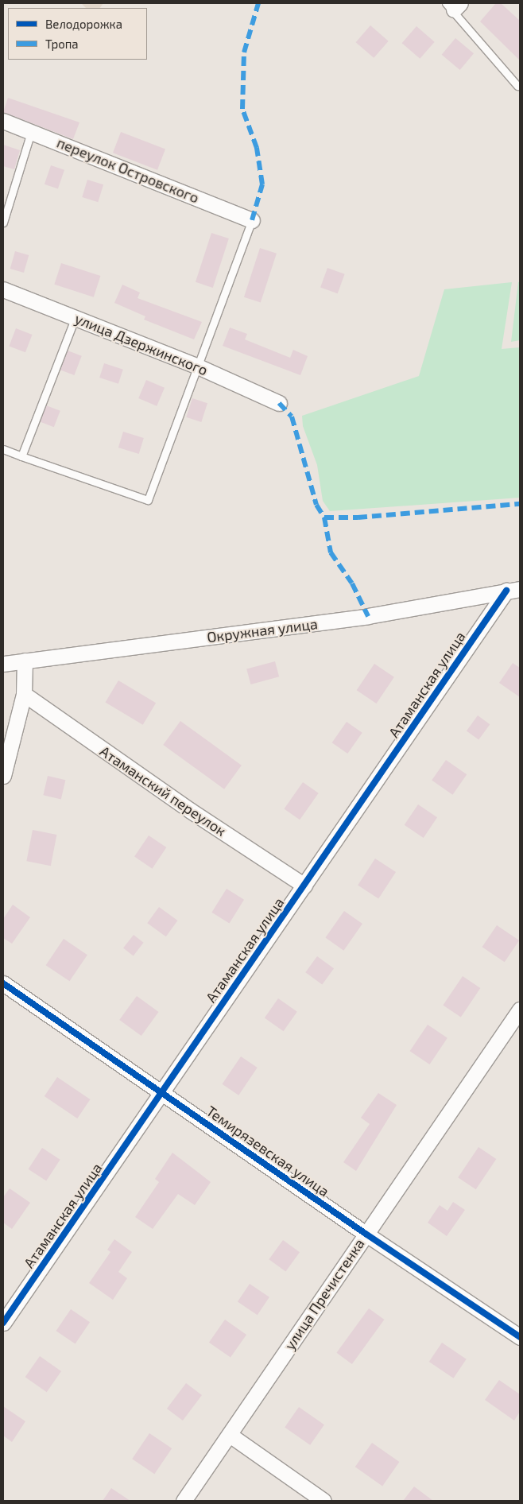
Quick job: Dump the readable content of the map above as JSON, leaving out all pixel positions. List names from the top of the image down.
{
  "streets": {
    "street": [
      "переулок Островского",
      "улица Дзержинского",
      "Окружная улица",
      "Атаманская улица",
      "Атаманский переулок",
      "Темирязевская улица",
      "улица Пречистенка"
    ]
  },
  "crossings": [
    ["Окружная улица", "Атаманская улица"],
    ["Атаманская улица", "Атаманский переулок"],
    ["Атаманская улица", "Темирязевская улица"],
    ["Темирязевская улица", "улица Пречистенка"]
  ],
  "legend": ["Велодорожка", "Тропа"]
}
